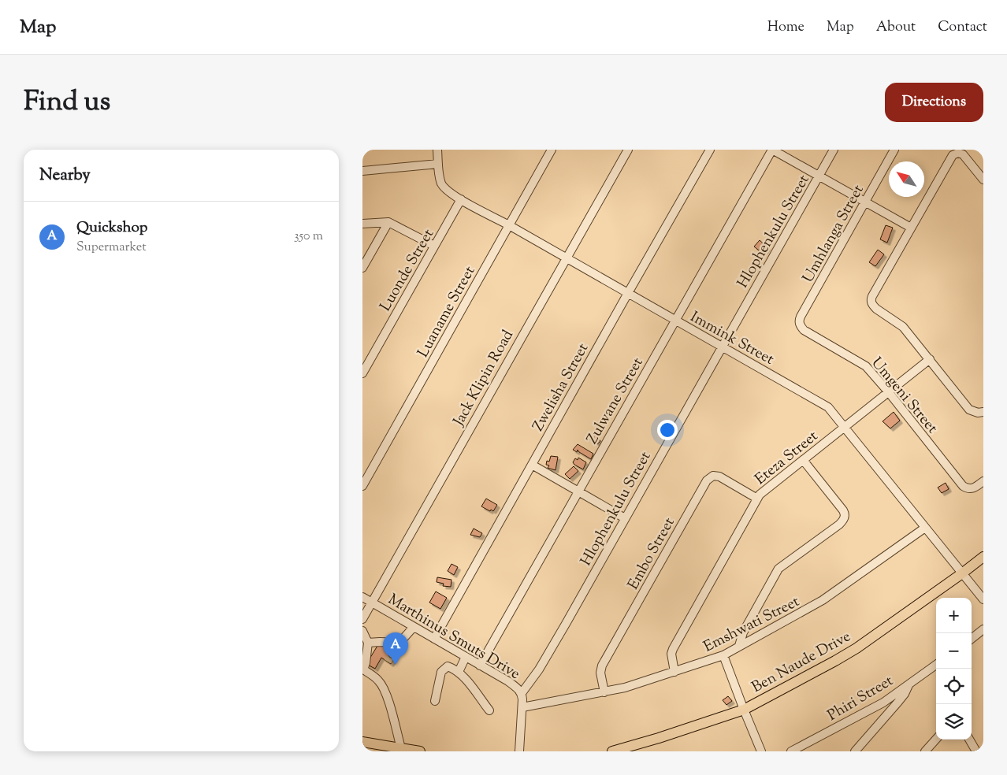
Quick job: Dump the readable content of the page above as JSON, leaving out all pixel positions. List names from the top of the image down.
{
  "streets": {
    "main road": ["Ben Naude Drive"],
    "street": [
      "Hlophenkulu Street",
      "Umhlanga Street",
      "Luonde Street",
      "Luaname Street",
      "Immink Street",
      "Jack Klipin Road",
      "Zwelisha Street",
      "Umgeni Street",
      "Zulwane Street",
      "Eteza Street",
      "Embo Street",
      "Emshwati Street",
      "Marthinus Smuts Drive",
      "Phiri Street"
    ]
  },
  "crossings": [
    ["Hlophenkulu Street", "Immink Street"],
    ["Hlophenkulu Street", "Marthinus Smuts Drive"],
    ["Umhlanga Street", "Umgeni Street"],
    ["Luonde Street", "Immink Street"],
    ["Luaname Street", "Immink Street"],
    ["Immink Street", "Jack Klipin Road"],
    ["Immink Street", "Zwelisha Street"],
    ["Immink Street", "Zulwane Street"],
    ["Immink Street", "Eteza Street"],
    ["Immink Street", "Emshwati Street"],
    ["Immink Street", "Ben Naude Drive"],
    ["Jack Klipin Road", "Marthinus Smuts Drive"],
    ["Zwelisha Street", "Marthinus Smuts Drive"],
    ["Umgeni Street", "Eteza Street"],
    ["Zulwane Street", "Marthinus Smuts Drive"],
    ["Eteza Street", "Embo Street"],
    ["Eteza Street", "Emshwati Street"],
    ["Embo Street", "Emshwati Street"],
    ["Emshwati Street", "Marthinus Smuts Drive"]
  ],
  "north": "top left",
  "page": {
    "header": "Map",
    "nav": [
      "Home",
      "Map",
      "About",
      "Contact"
    ],
    "title": "Find us",
    "buttons": "Directions",
    "heading": "Nearby",
    "list": [
      {
        "mark": "A",
        "name": "Quickshop",
        "note": "Supermarket",
        "value": "350 m"
      }
    ],
    "map_buttons": ["+", "−"],
    "pins": "A"
  }
}
